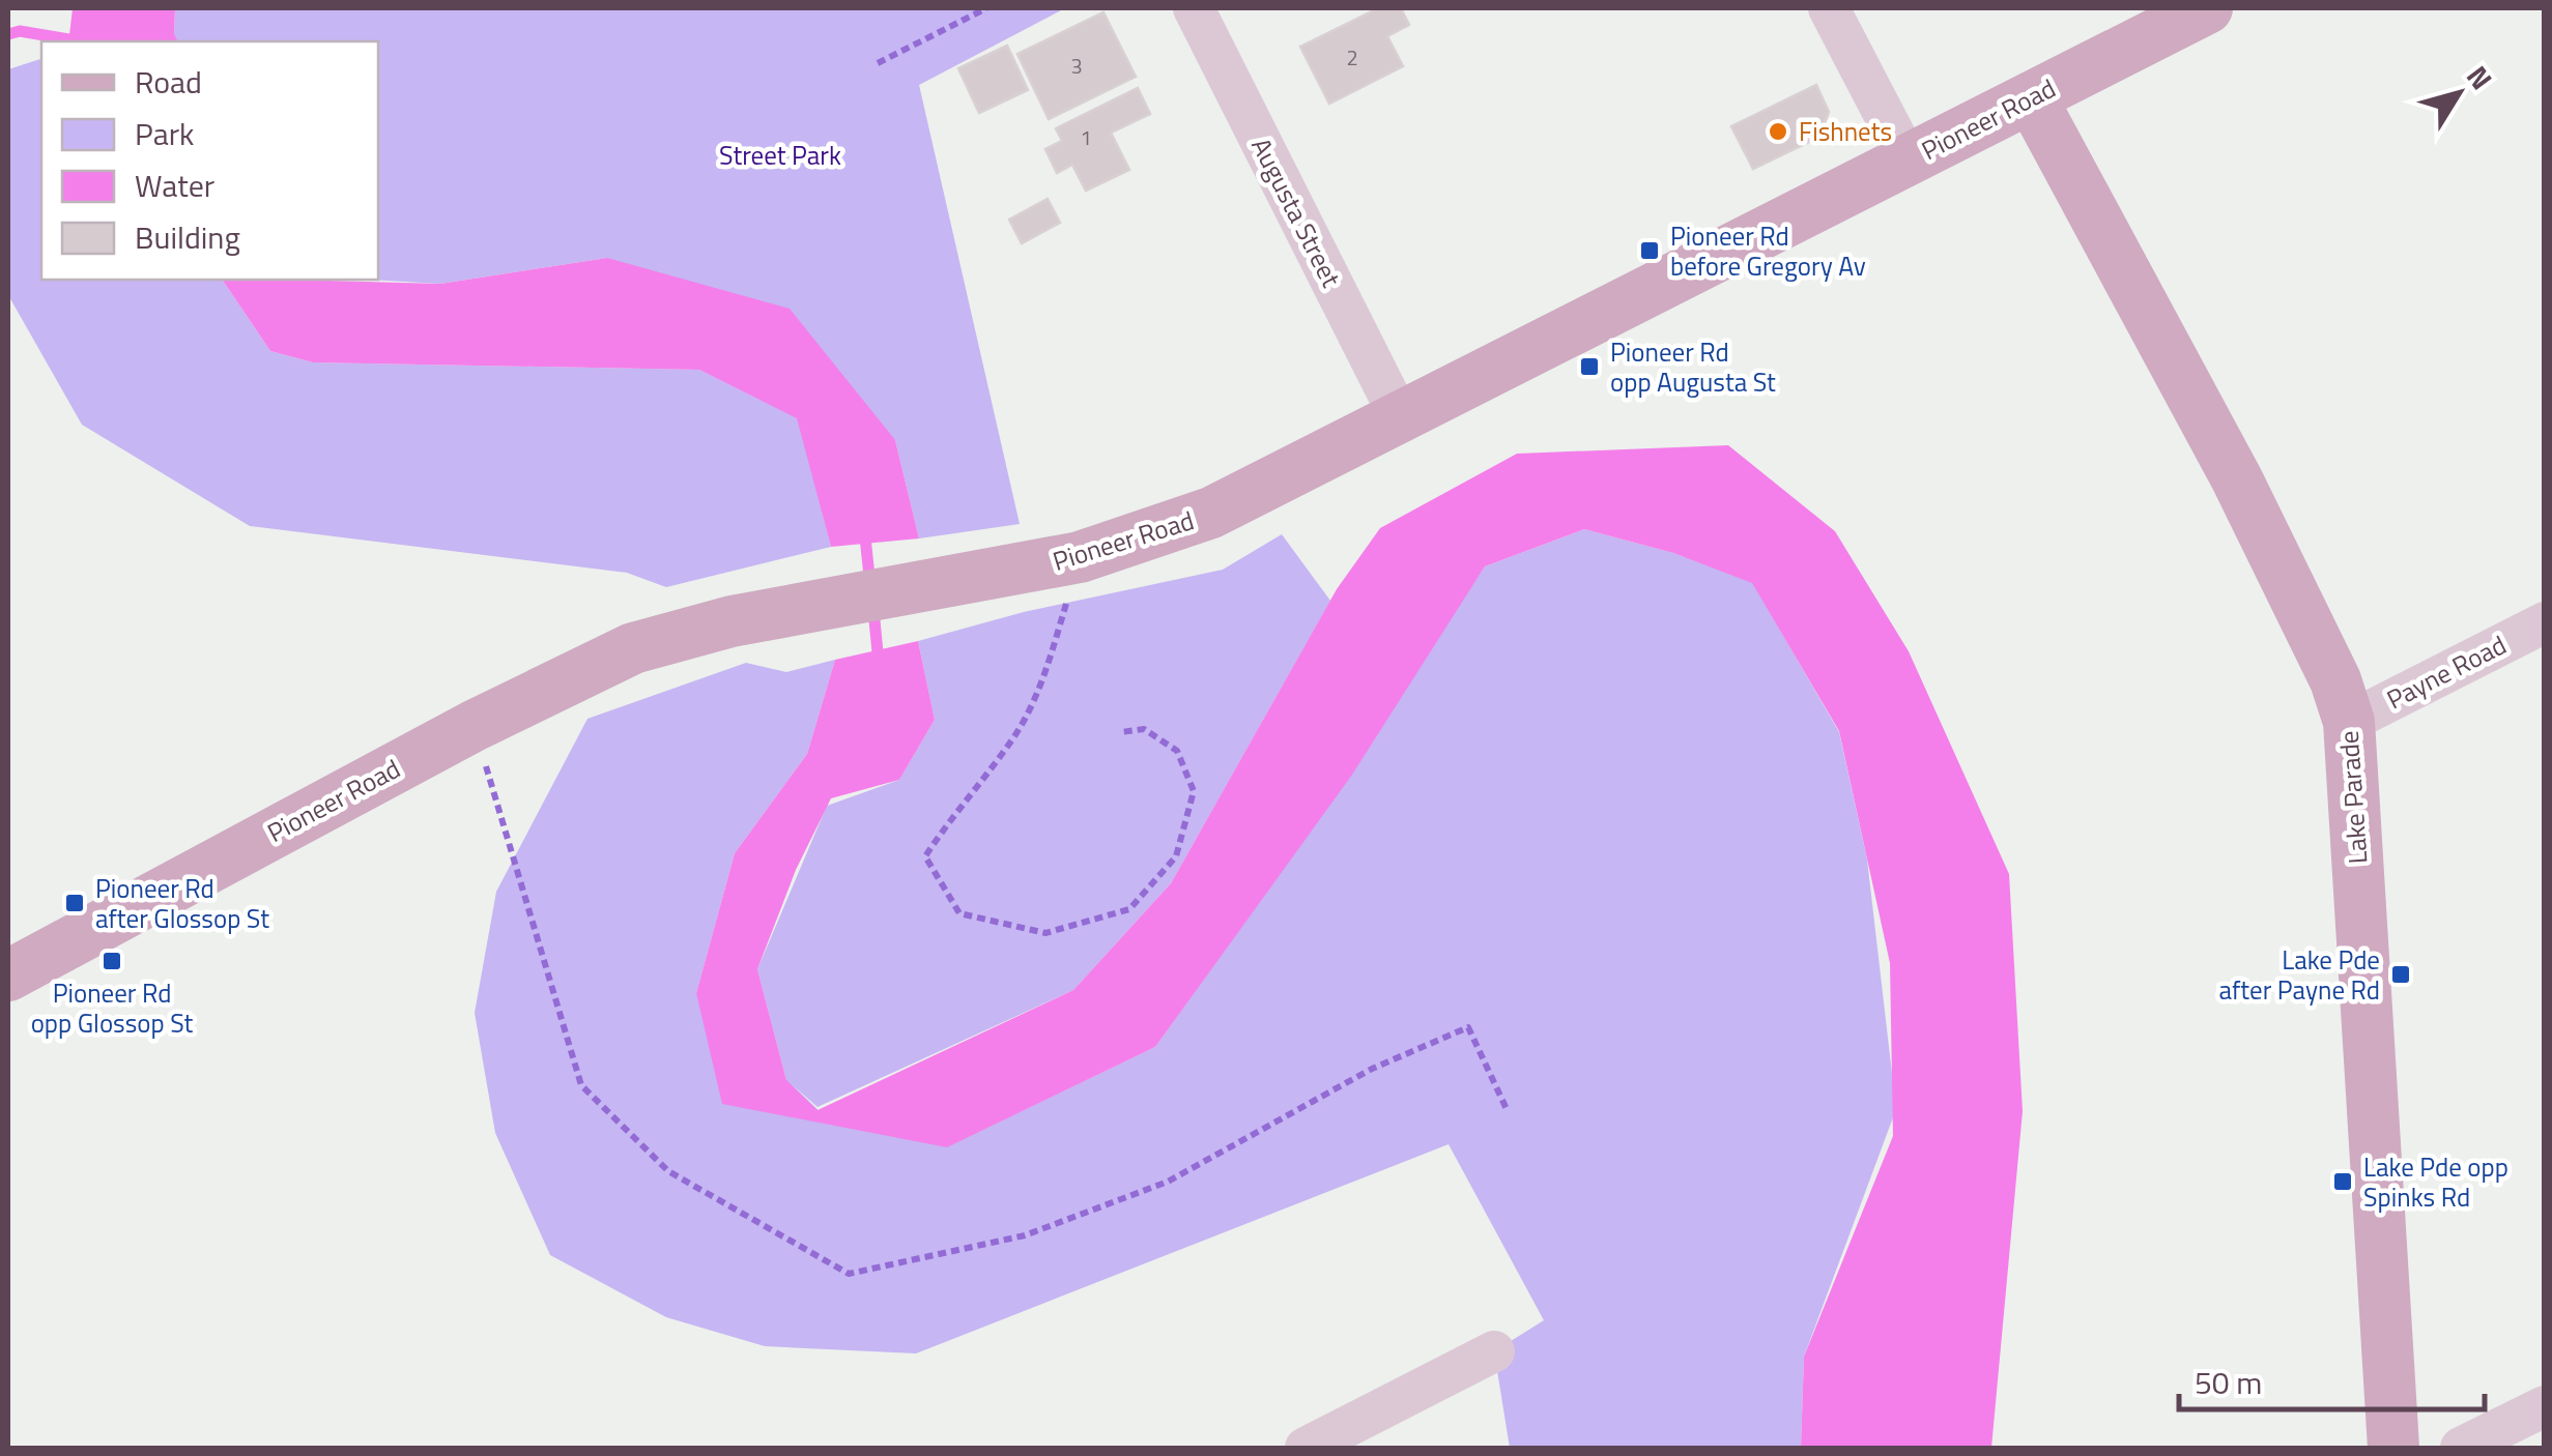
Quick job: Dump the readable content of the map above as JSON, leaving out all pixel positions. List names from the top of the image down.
{
  "streets": {
    "main road": ["Pioneer Road", "Lake Parade"],
    "street": ["Augusta Street", "Payne Road"]
  },
  "crossings": [
    ["Pioneer Road", "Augusta Street"],
    ["Pioneer Road", "Lake Parade"],
    ["Payne Road", "Lake Parade"]
  ],
  "parks": ["Street Park"],
  "places": {
    "other": ["Fishnets"],
    "transit": [
      "Pioneer Rd before Gregory Av",
      "Pioneer Rd opp Augusta St",
      "Pioneer Rd after Glossop St",
      "Pioneer Rd opp Glossop St",
      "Lake Pde after Payne Rd",
      "Lake Pde opp Spinks Rd"
    ]
  },
  "house_numbers": ["2", "3", "1"],
  "legend": [
    "Road",
    "Park",
    "Water",
    "Building"
  ],
  "scale_bar": "50 m",
  "north": "top right"
}
